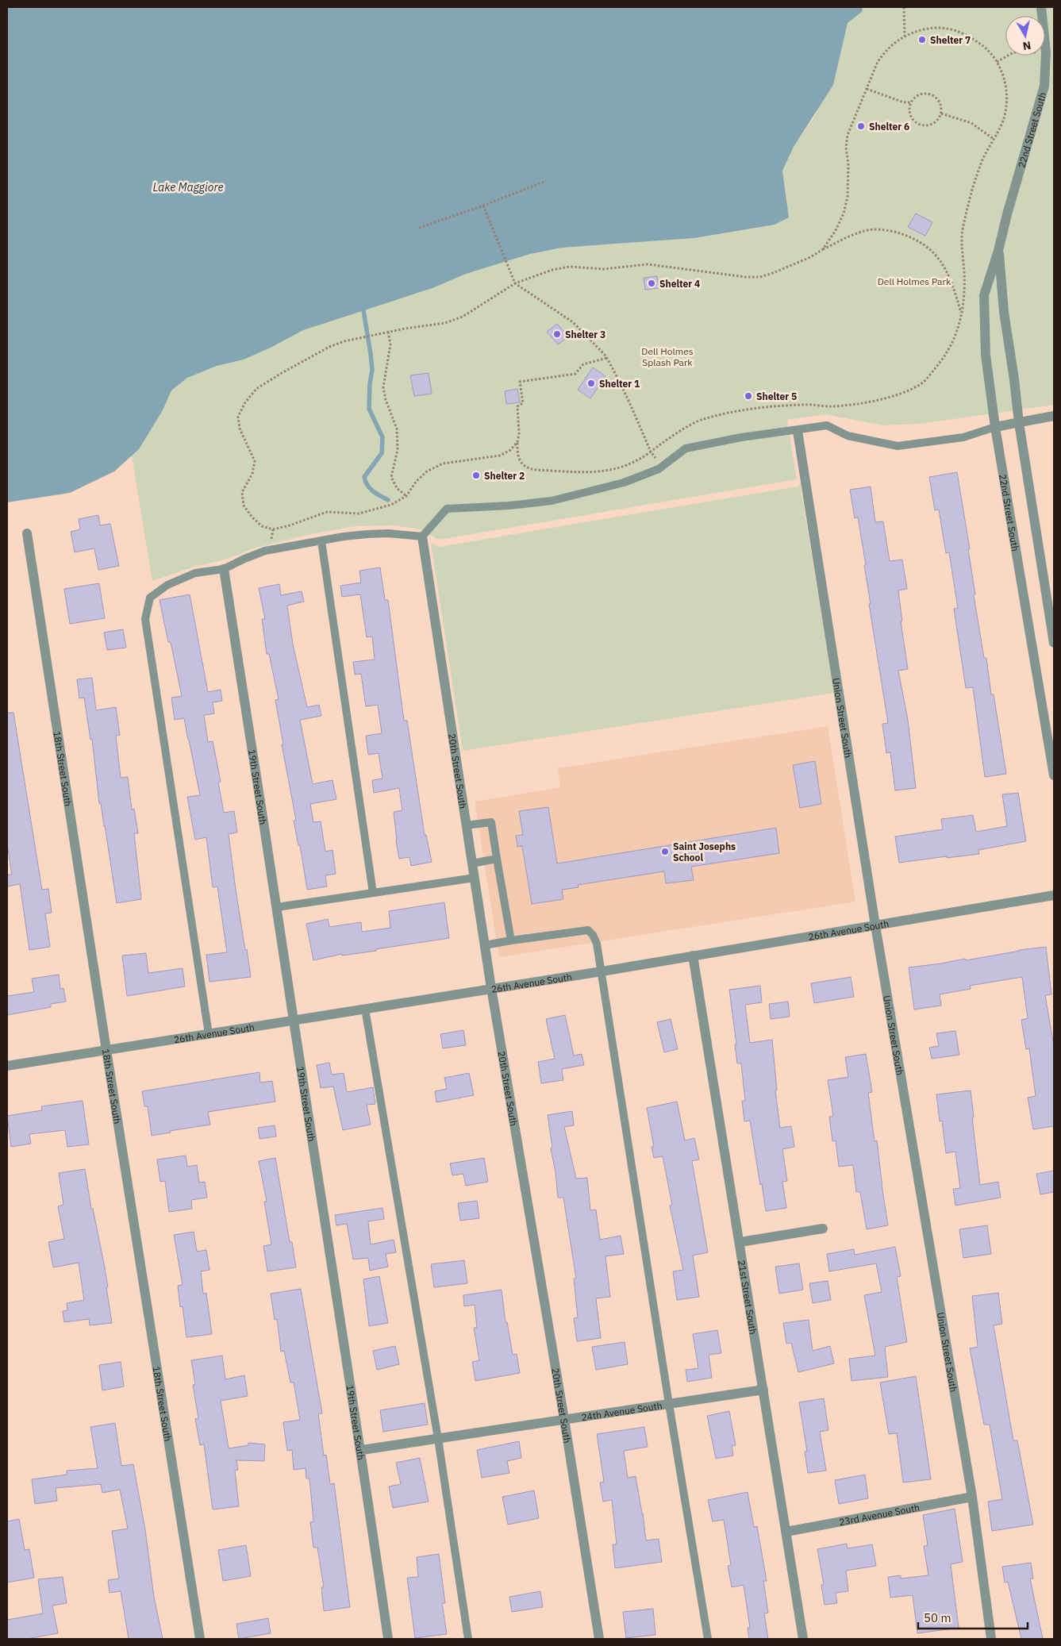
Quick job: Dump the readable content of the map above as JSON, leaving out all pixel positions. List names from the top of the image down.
{
  "streets": {
    "street": [
      "22nd Street South",
      "Union Street South",
      "18th Street South",
      "20th Street South",
      "19th Street South",
      "26th Avenue South",
      "21st Street South",
      "24th Avenue South",
      "23rd Avenue South"
    ]
  },
  "crossings": [
    ["Union Street South", "26th Avenue South"],
    ["Union Street South", "23rd Avenue South"],
    ["18th Street South", "26th Avenue South"],
    ["20th Street South", "26th Avenue South"],
    ["20th Street South", "24th Avenue South"],
    ["19th Street South", "26th Avenue South"],
    ["19th Street South", "24th Avenue South"],
    ["26th Avenue South", "21st Street South"],
    ["21st Street South", "24th Avenue South"],
    ["21st Street South", "23rd Avenue South"]
  ],
  "water": ["Lake Maggiore"],
  "parks": ["Dell Holmes Park", "Dell Holmes Splash Park"],
  "places": [
    "Shelter 7",
    "Shelter 6",
    "Shelter 4",
    "Shelter 3",
    "Shelter 1",
    "Shelter 5",
    "Shelter 2",
    "Saint Josephs School"
  ],
  "scale_bar": "50 m",
  "north": "bottom"
}
